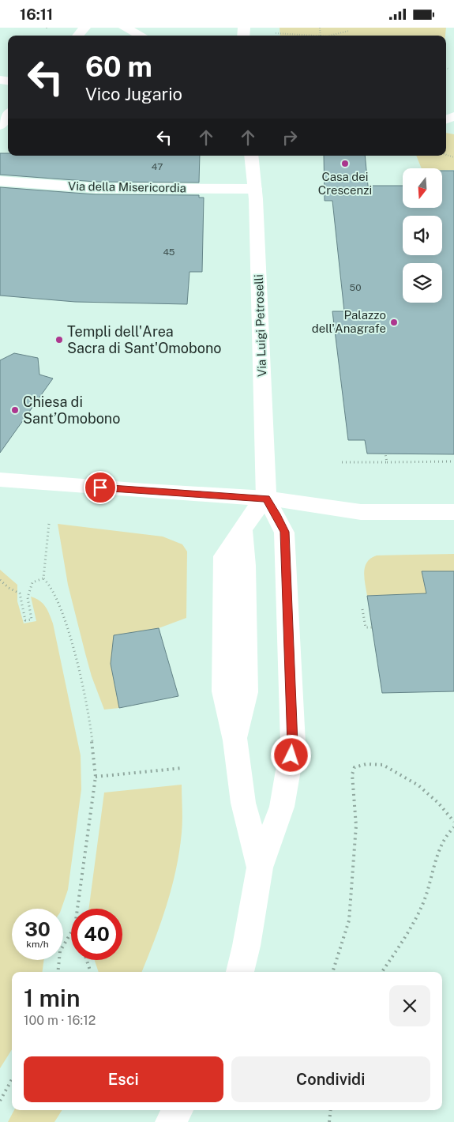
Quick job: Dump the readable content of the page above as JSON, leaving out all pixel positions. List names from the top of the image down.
{
  "streets": {
    "street": ["Via della Misericordia", "Via Luigi Petroselli"]
  },
  "crossings": [
    ["Via della Misericordia", "Via Luigi Petroselli"]
  ],
  "places": [
    "Casa dei Crescenzi",
    "Palazzo dell'Anagrafe",
    "Templi dell'Area Sacra di Sant'Omobono",
    "Chiesa di Sant’Omobono"
  ],
  "house_numbers": ["47", "45", "50"],
  "north": "bottom",
  "page": {
    "status": "16:11",
    "turn": ["60 m", "Vico Jugario"],
    "speed": "30 km/h",
    "limit": "40",
    "heading": ["1 min", "100 m · 16:12"],
    "buttons": ["Esci", "Condividi"]
  }
}
